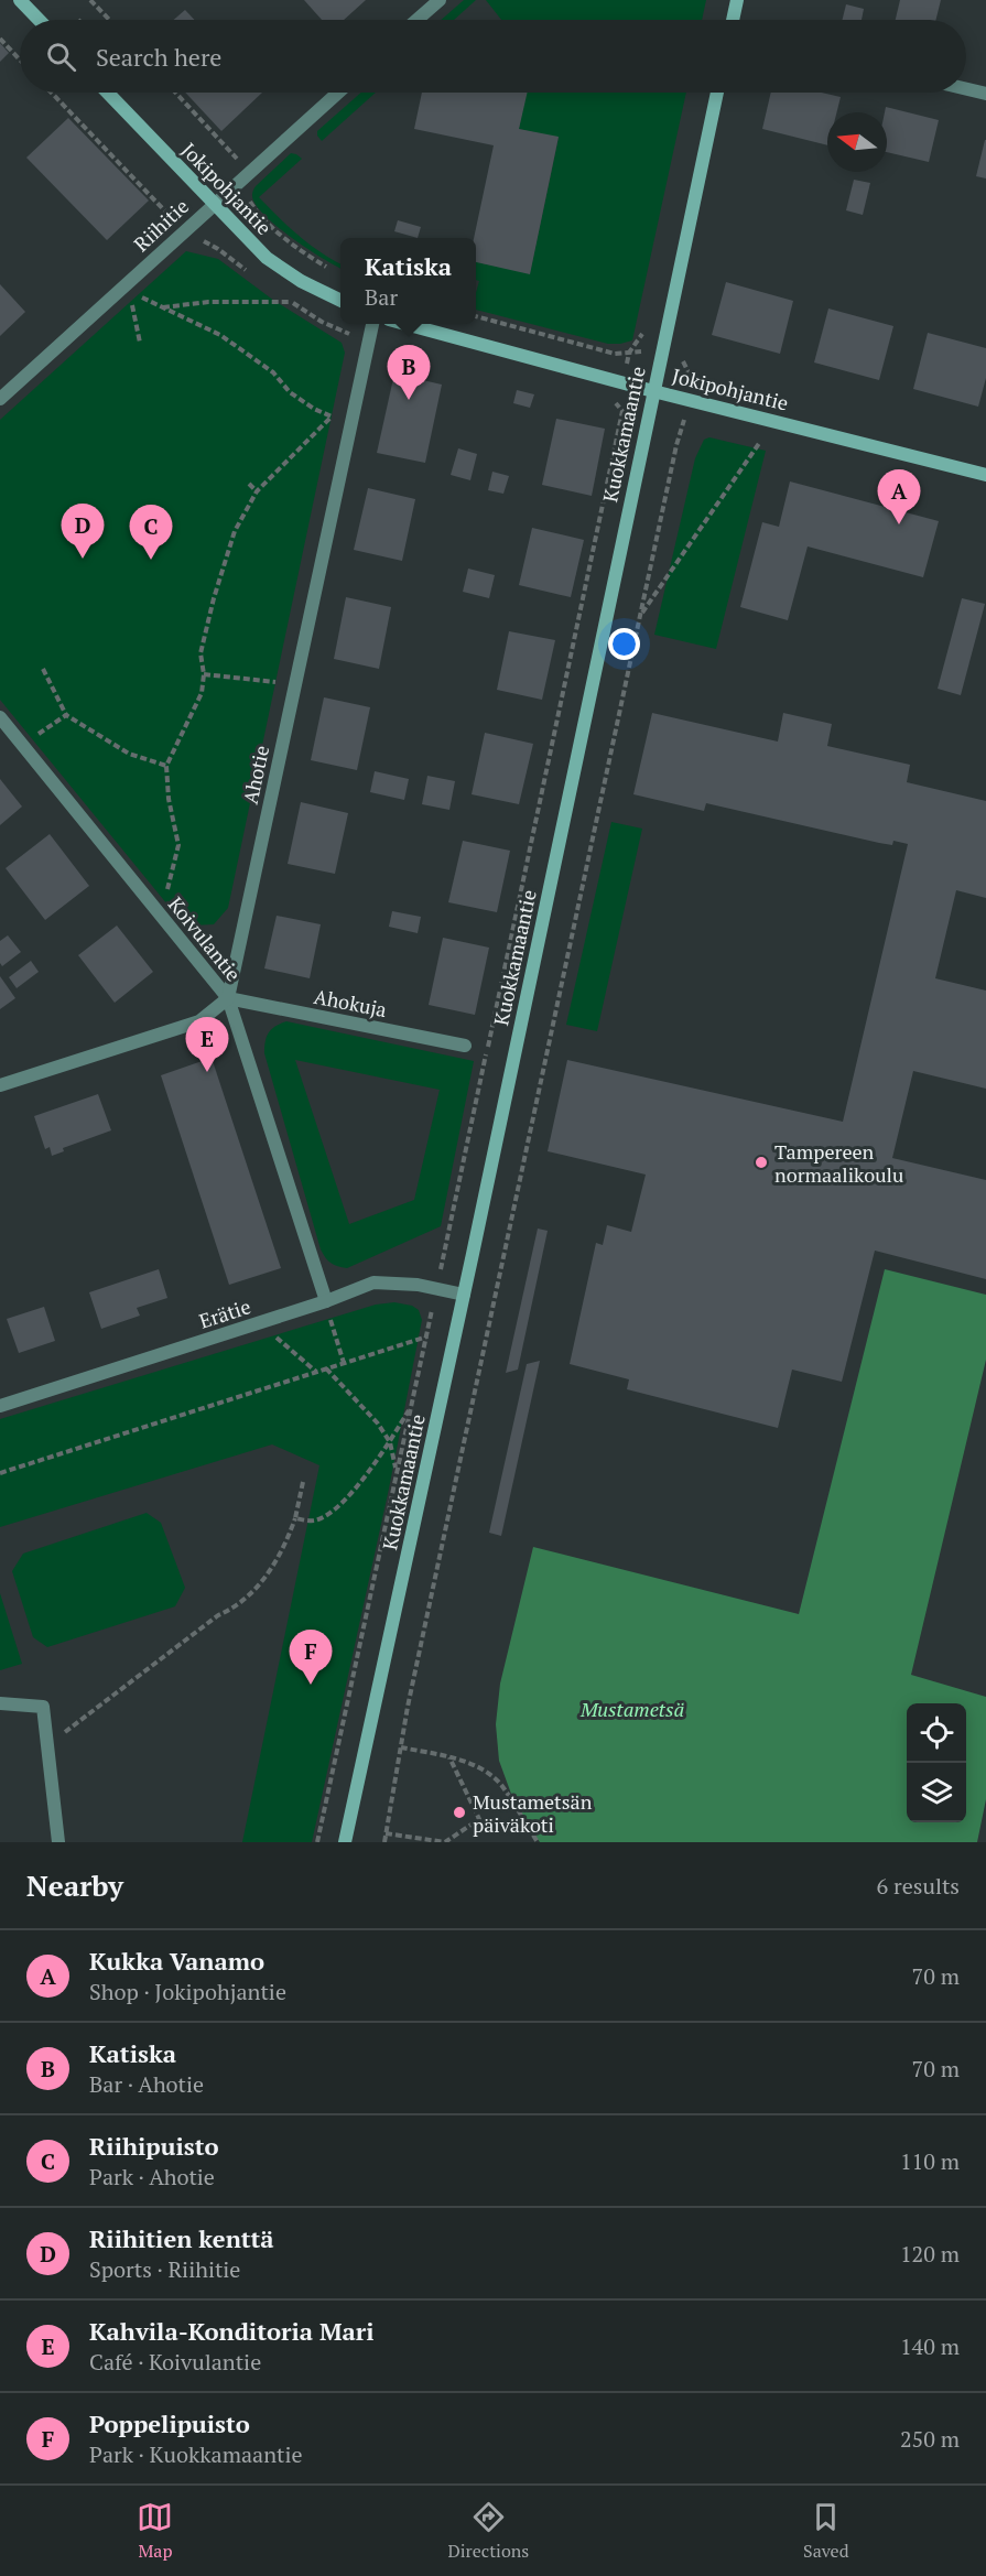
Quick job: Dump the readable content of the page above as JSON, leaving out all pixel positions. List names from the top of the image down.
{
  "streets": {
    "main road": ["Jokipohjantie", "Kuokkamaantie"],
    "street": [
      "Riihitie",
      "Ahotie",
      "Koivulantie",
      "Ahokuja",
      "Erätie"
    ]
  },
  "crossings": [
    ["Jokipohjantie", "Riihitie"],
    ["Jokipohjantie", "Kuokkamaantie"],
    ["Kuokkamaantie", "Erätie"],
    ["Ahotie", "Koivulantie"],
    ["Ahotie", "Ahokuja"],
    ["Koivulantie", "Ahokuja"],
    ["Koivulantie", "Erätie"]
  ],
  "parks": ["Mustametsä"],
  "places": ["Tampereen normaalikoulu", "Mustametsän päiväkoti"],
  "north": "left",
  "page": {
    "search": "Search here",
    "popup": ["Katiska", "Bar"],
    "pins": [
      "B",
      "A",
      "D",
      "C",
      "E",
      "F"
    ],
    "heading": ["Nearby", "6 results"],
    "list": [
      {
        "mark": "A",
        "name": "Kukka Vanamo",
        "note": "Shop · Jokipohjantie",
        "value": "70 m"
      },
      {
        "mark": "B",
        "name": "Katiska",
        "note": "Bar · Ahotie",
        "value": "70 m"
      },
      {
        "mark": "C",
        "name": "Riihipuisto",
        "note": "Park · Ahotie",
        "value": "110 m"
      },
      {
        "mark": "D",
        "name": "Riihitien kenttä",
        "note": "Sports · Riihitie",
        "value": "120 m"
      },
      {
        "mark": "E",
        "name": "Kahvila-Konditoria Mari",
        "note": "Café · Koivulantie",
        "value": "140 m"
      },
      {
        "mark": "F",
        "name": "Poppelipuisto",
        "note": "Park · Kuokkamaantie",
        "value": "250 m"
      }
    ],
    "nav": ["Map", "Directions", "Saved"]
  }
}
